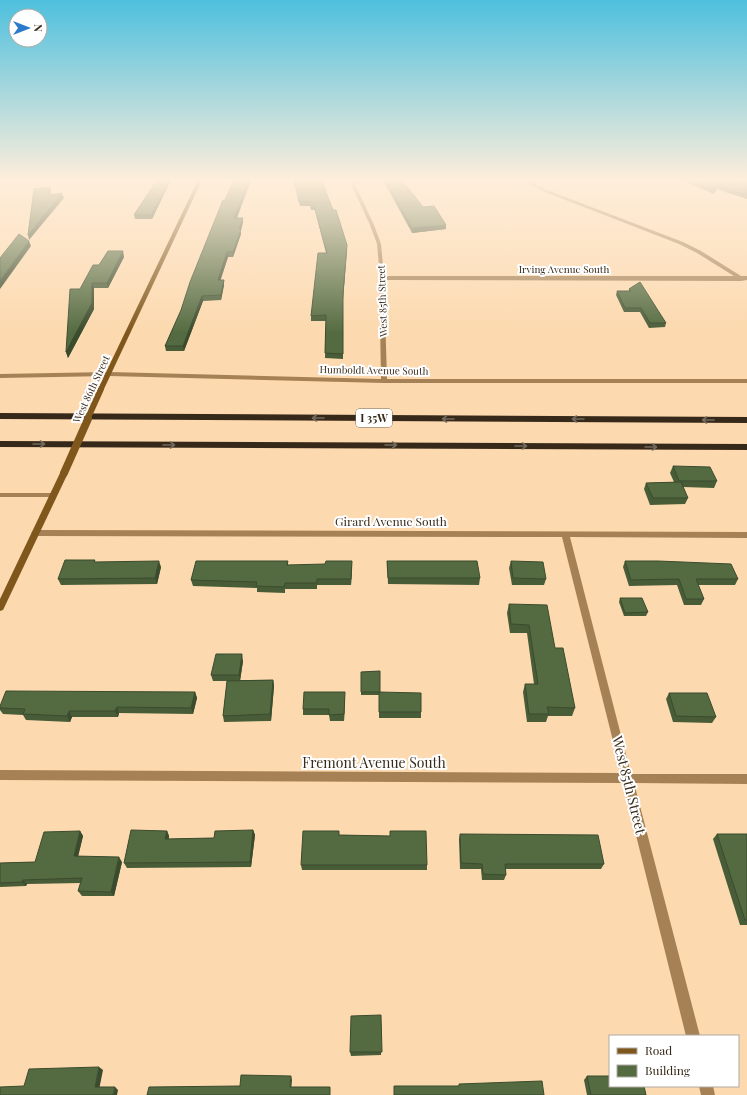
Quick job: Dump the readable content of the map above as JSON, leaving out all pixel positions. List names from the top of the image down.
{
  "streets": {
    "highway": ["I 35W"],
    "street": [
      "Irving Avenue South",
      "West 85th Street",
      "Humboldt Avenue South",
      "West 86th Street",
      "Girard Avenue South",
      "Fremont Avenue South"
    ]
  },
  "crossings": [
    ["Irving Avenue South", "West 85th Street"],
    ["West 85th Street", "Humboldt Avenue South"],
    ["West 85th Street", "Girard Avenue South"],
    ["West 85th Street", "Fremont Avenue South"],
    ["Humboldt Avenue South", "West 86th Street"],
    ["West 86th Street", "Girard Avenue South"]
  ],
  "legend": ["Road", "Building"],
  "north": "right"
}
